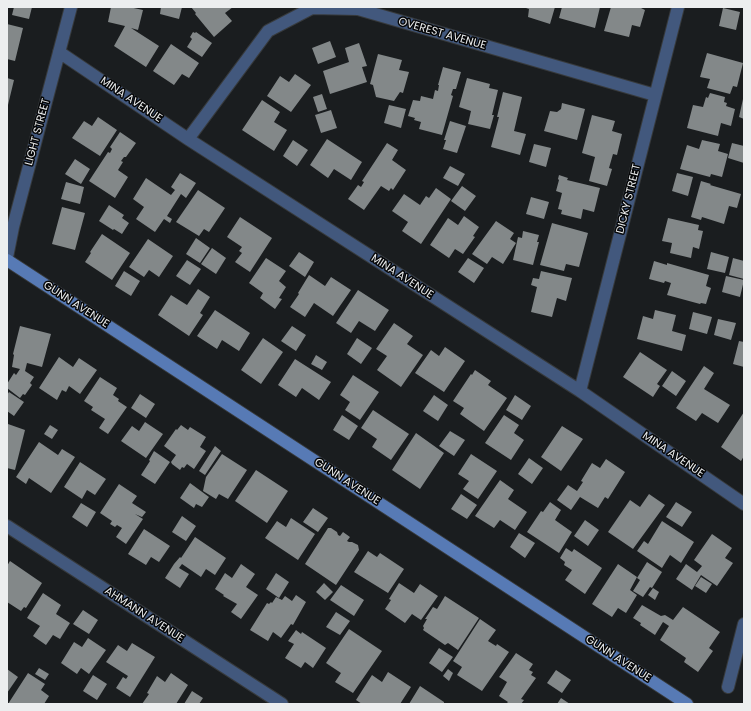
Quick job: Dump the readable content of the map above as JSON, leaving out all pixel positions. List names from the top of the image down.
{
  "streets": {
    "street": [
      "OVEREST AVENUE",
      "MINA AVENUE",
      "LIGHT STREET",
      "DICKY STREET",
      "GUNN AVENUE",
      "AHMANN AVENUE"
    ]
  },
  "crossings": [
    ["OVEREST AVENUE", "MINA AVENUE"],
    ["OVEREST AVENUE", "DICKY STREET"],
    ["MINA AVENUE", "LIGHT STREET"],
    ["MINA AVENUE", "DICKY STREET"]
  ]
}
